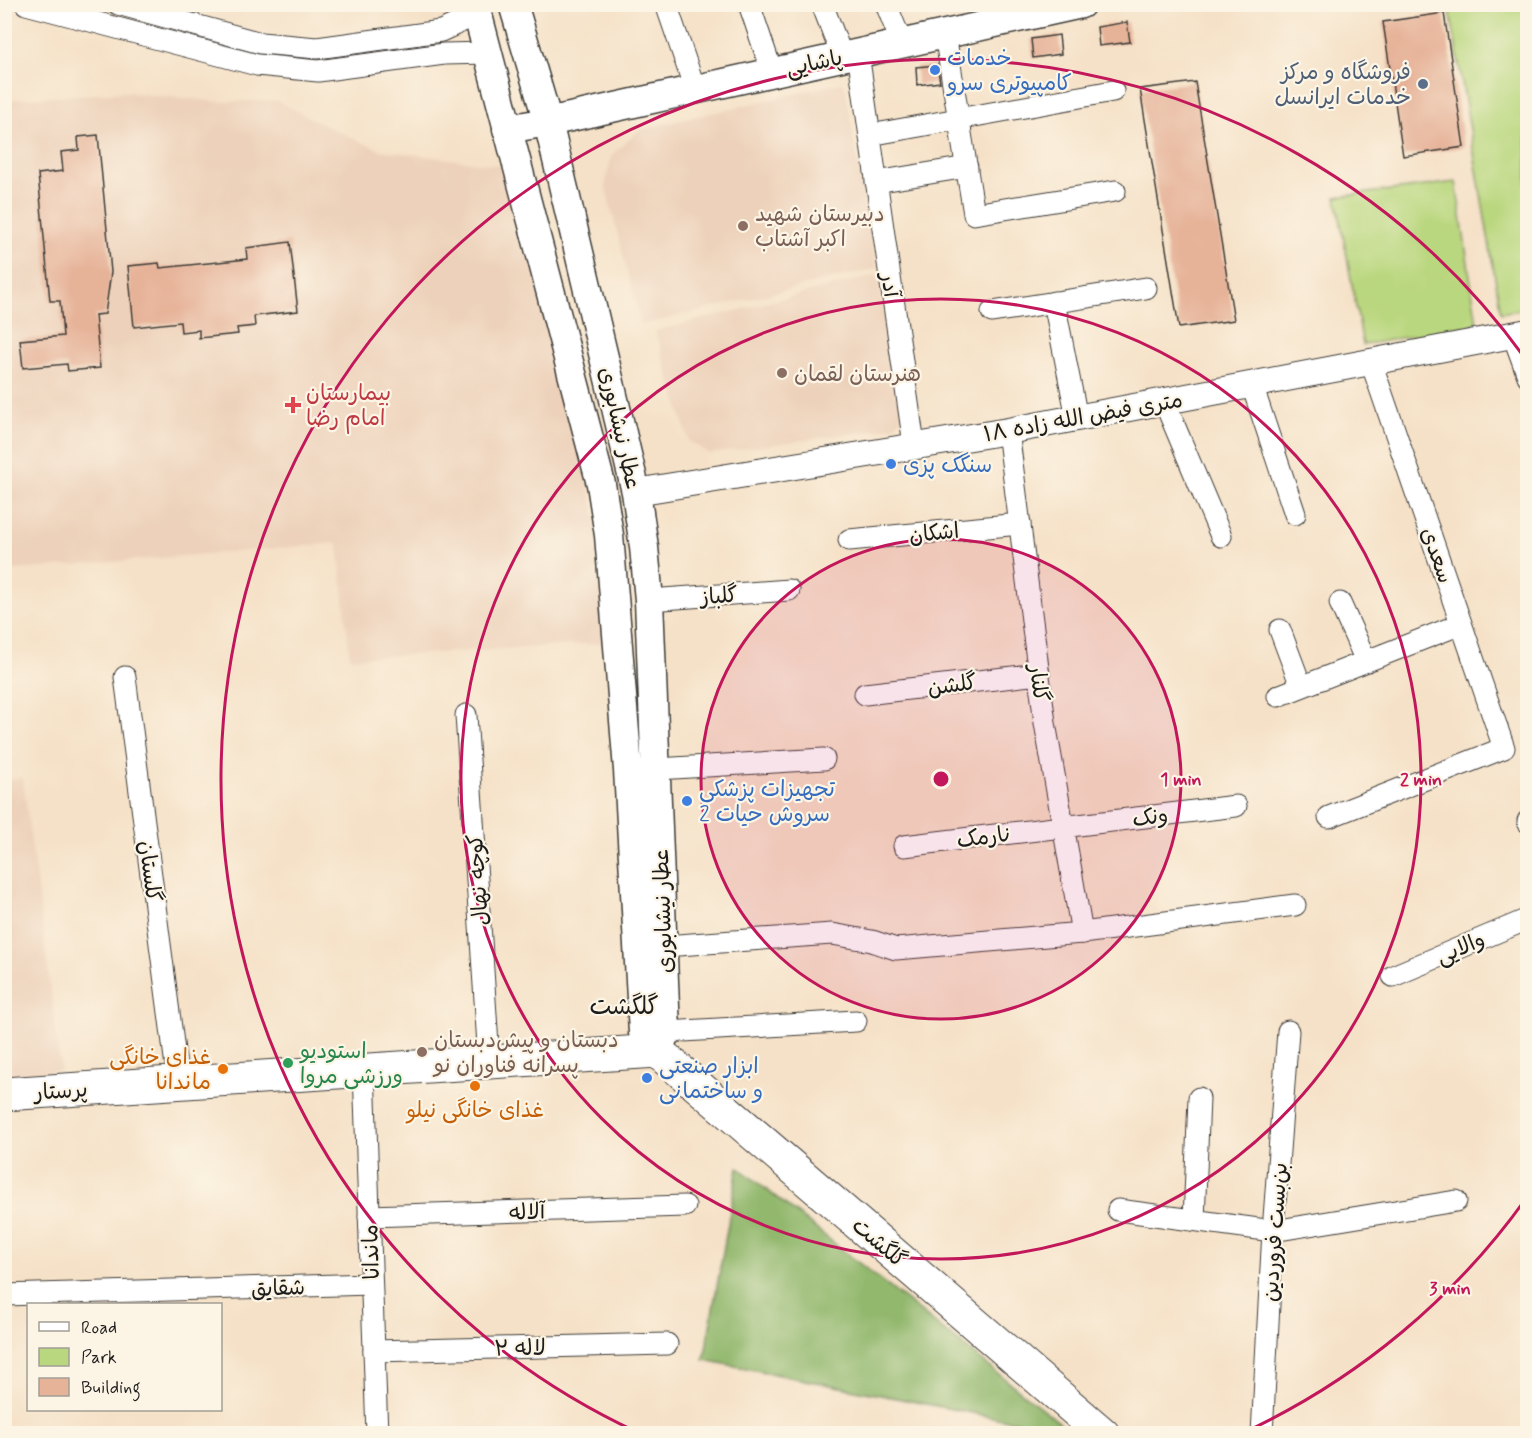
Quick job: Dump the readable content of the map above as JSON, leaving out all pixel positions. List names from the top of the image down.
{
  "streets": {
    "main road": [
      "پاشایی",
      "عطار نیشابوری",
      "پرستار",
      "گلگشت"
    ],
    "street": [
      "آدر",
      "۱۸ متری فیض الله زاده",
      "اشکان",
      "سعدی",
      "گلباز",
      "گلنار",
      "گلشن",
      "ونک",
      "نارمک",
      "گلستان",
      "کوچه نهال",
      "والایی",
      "آلاله",
      "بن‌بست فروردین",
      "ماندانا",
      "شقایق",
      "لاله ۲"
    ]
  },
  "crossings": [
    ["پاشایی", "آدر"],
    ["پاشایی", "عطار نیشابوری"],
    ["آدر", "۱۸ متری فیض الله زاده"],
    ["۱۸ متری فیض الله زاده", "عطار نیشابوری"],
    ["۱۸ متری فیض الله زاده", "سعدی"],
    ["۱۸ متری فیض الله زاده", "گلنار"],
    ["عطار نیشابوری", "گلباز"],
    ["عطار نیشابوری", "پرستار"],
    ["عطار نیشابوری", "گلگشت"],
    ["اشکان", "گلنار"],
    ["گلنار", "گلشن"],
    ["گلنار", "ونک"],
    ["گلنار", "نارمک"],
    ["ونک", "نارمک"],
    ["گلستان", "پرستار"],
    ["کوچه نهال", "پرستار"],
    ["پرستار", "گلگشت"],
    ["پرستار", "ماندانا"],
    ["آلاله", "ماندانا"],
    ["ماندانا", "شقایق"],
    ["ماندانا", "لاله ۲"]
  ],
  "districts": ["گلگشت"],
  "places": {
    "other": [
      "خدمات کامپیوتری سرو",
      "فروشگاه و مرکز خدمات ایرانسل",
      "دبیرستان شهید اکبر آشتاب",
      "هنرستان لقمان",
      "سنگک پزی",
      "تجهیزات پزشکی سروش حیات 2",
      "دبستان و پیش‌دبستان پسرانه فناوران نو",
      "استودیو ورزشی مروا",
      "غذای خانگی ماندانا",
      "ابزار صنعتی و ساختمانی",
      "غذای خانگی نیلو"
    ],
    "health": ["بیمارستان امام رضا"]
  },
  "legend": ["Road", "Park", "Building"],
  "rings": ["1 min", "2 min", "3 min"]
}
